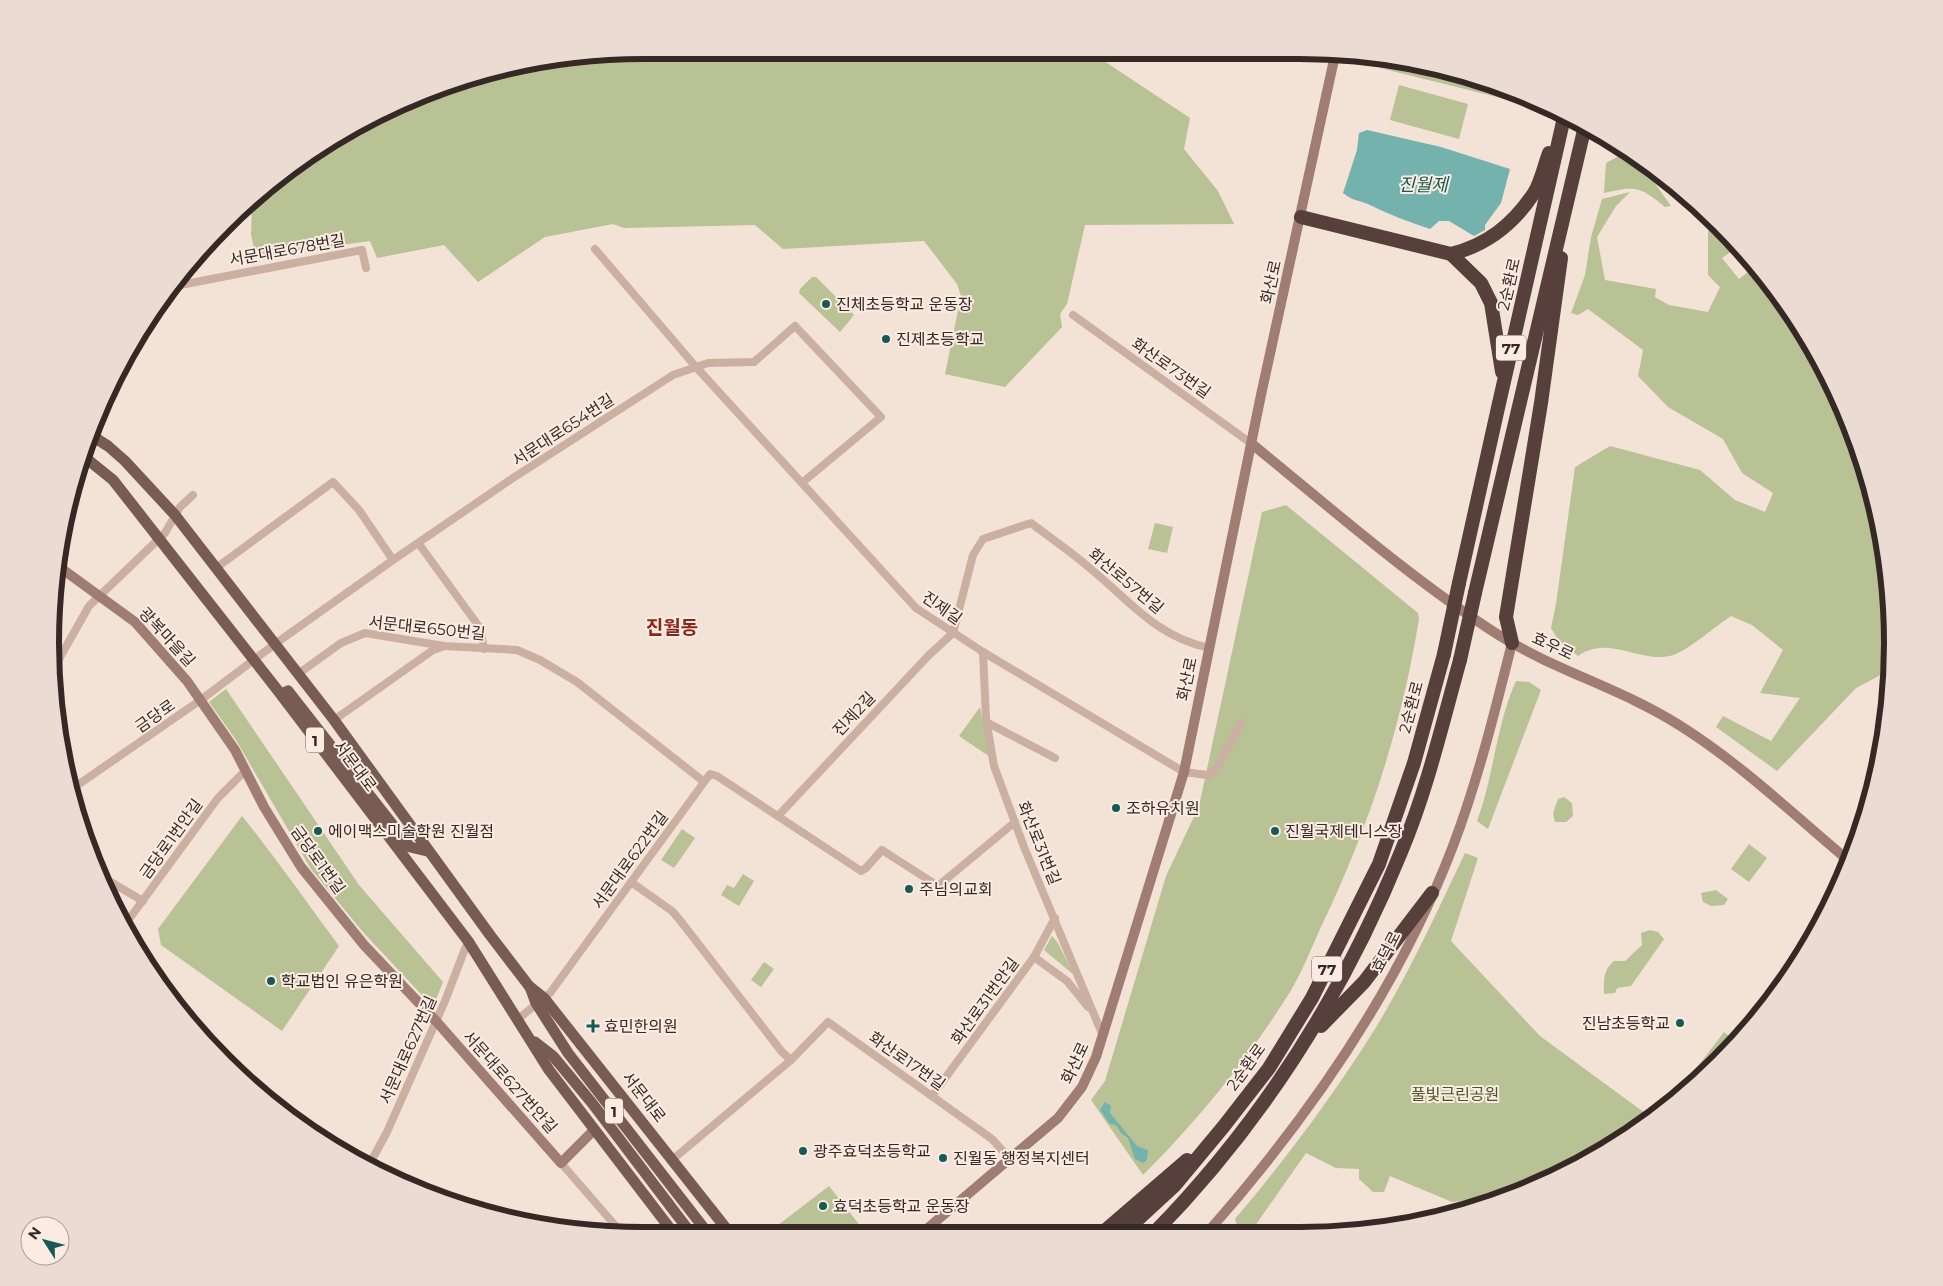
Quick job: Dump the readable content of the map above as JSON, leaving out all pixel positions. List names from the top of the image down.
{
  "streets": {
    "highway": ["2순환로", "77"],
    "main road": [
      "화산로",
      "광복마을길",
      "효우로",
      "1",
      "서문대로",
      "금당로1번길",
      "효덕로",
      "서문대로627번안길"
    ],
    "street": [
      "서문대로678번길",
      "화산로73번길",
      "서문대로654번길",
      "화산로57번길",
      "진제길",
      "서문대로650번길",
      "진제2길",
      "금당로",
      "금당로1번안길",
      "화산로31번길",
      "서문대로622번길",
      "화산로31번안길",
      "서문대로627번길",
      "화산로17번길"
    ]
  },
  "crossings": [
    ["화산로", "화산로73번길"],
    ["화산로", "화산로57번길"],
    ["화산로", "진제길"],
    ["화산로", "효우로"],
    ["화산로", "화산로31번길"],
    ["화산로", "화산로17번길"],
    ["화산로73번길", "효우로"],
    ["서문대로654번길", "진제길"],
    ["서문대로654번길", "금당로"],
    ["서문대로654번길", "서문대로"],
    ["화산로57번길", "진제길"],
    ["화산로57번길", "진제2길"],
    ["진제길", "진제2길"],
    ["진제길", "화산로31번길"],
    ["서문대로650번길", "서문대로"],
    ["서문대로650번길", "서문대로622번길"],
    ["광복마을길", "금당로"],
    ["광복마을길", "금당로1번길"],
    ["효우로", "효덕로"],
    ["금당로", "서문대로"],
    ["금당로", "금당로1번길"],
    ["서문대로", "서문대로622번길"],
    ["서문대로", "서문대로627번길"],
    ["서문대로", "화산로17번길"],
    ["금당로1번안길", "금당로1번길"],
    ["화산로31번길", "화산로31번안길"],
    ["금당로1번길", "서문대로627번길"],
    ["금당로1번길", "서문대로627번안길"],
    ["화산로31번안길", "화산로17번길"],
    ["서문대로627번길", "서문대로627번안길"]
  ],
  "districts": ["진월동"],
  "water": ["진월제"],
  "parks": ["풀빛근린공원"],
  "places": {
    "other": [
      "진체초등학교 운동장",
      "진제초등학교",
      "조하유치원",
      "에이맥스미술학원 진월점",
      "진월국제테니스장",
      "주님의교회",
      "학교법인 유은학원",
      "진남초등학교",
      "광주효덕초등학교",
      "진월동 행정복지센터",
      "효덕초등학교 운동장"
    ],
    "health": ["효민한의원"]
  },
  "north": "top left"
}
